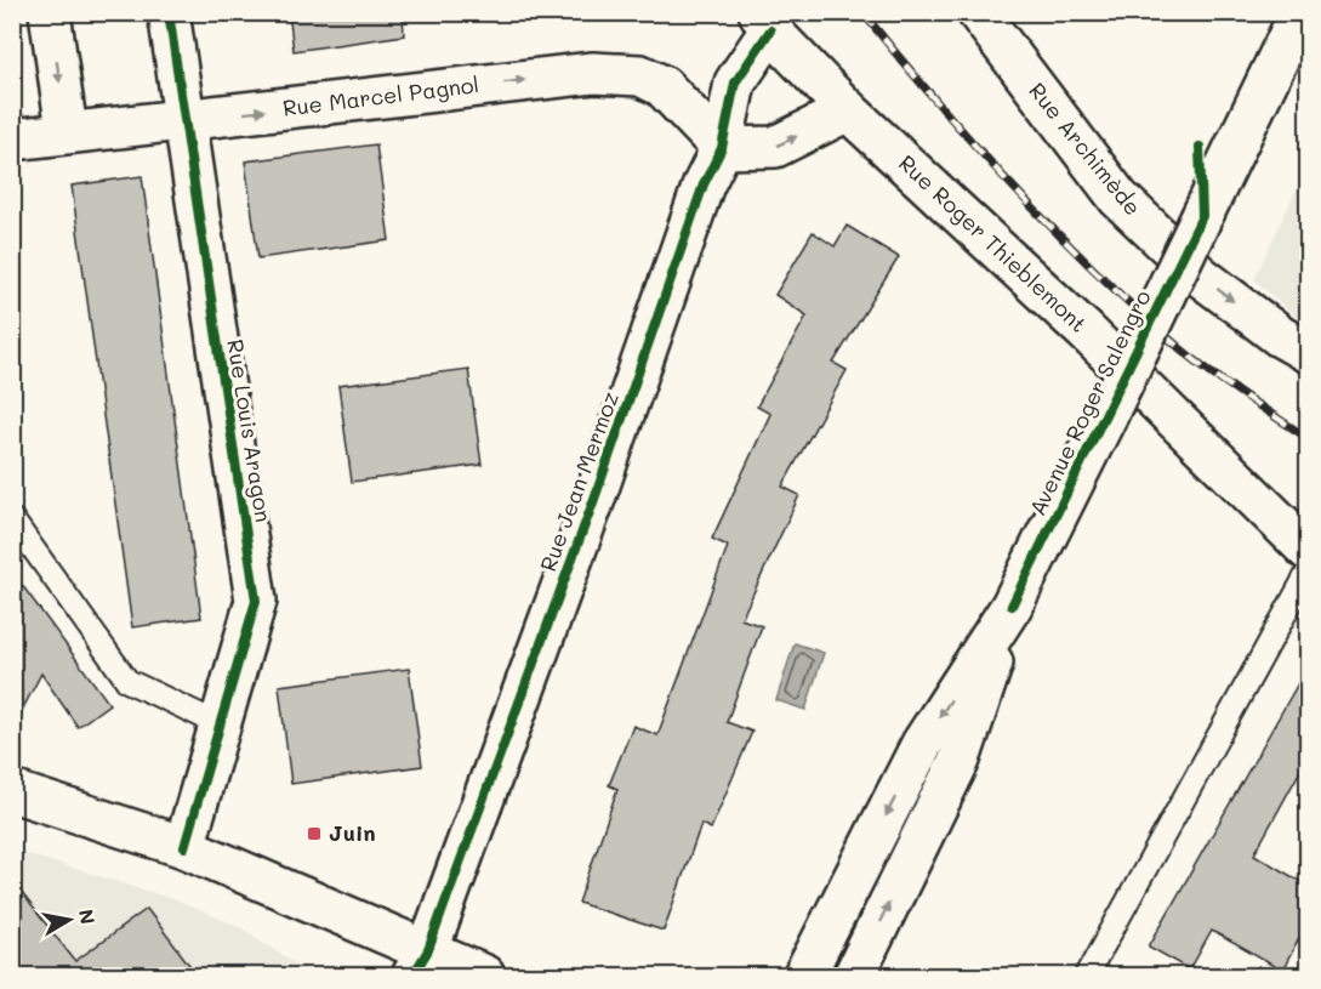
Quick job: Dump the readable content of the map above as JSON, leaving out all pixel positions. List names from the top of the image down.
{
  "streets": {
    "street": [
      "Rue Marcel Pagnol",
      "Rue Archimède",
      "Rue Roger Thieblemont",
      "Avenue Roger Salengro",
      "Rue Louis Aragon",
      "Rue Jean Mermoz"
    ]
  },
  "crossings": [
    ["Rue Marcel Pagnol", "Rue Louis Aragon"],
    ["Rue Marcel Pagnol", "Rue Jean Mermoz"],
    ["Rue Roger Thieblemont", "Rue Jean Mermoz"]
  ],
  "one_way": ["Rue Marcel Pagnol", "Rue Archimède"],
  "places": {
    "transit": ["Juin"]
  },
  "north": "right"
}
